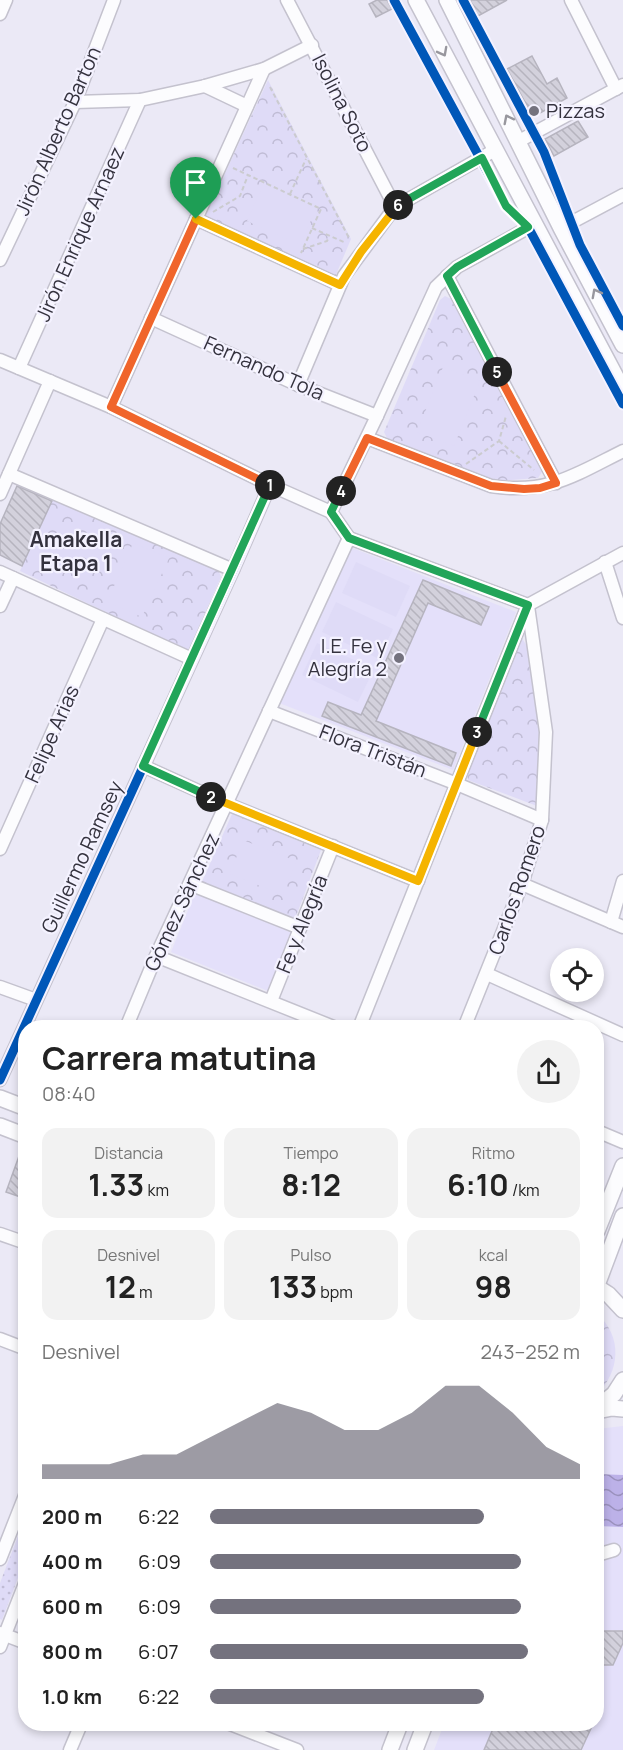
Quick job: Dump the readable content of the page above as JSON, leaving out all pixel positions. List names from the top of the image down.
{
  "streets": {
    "street": [
      "Isolina Soto",
      "Jirón Alberto Barton",
      "Jirón Enrique Arnaez",
      "Fernando Tola",
      "Felipe Arias",
      "Flora Tristán",
      "Guillermo Ramsey",
      "Carlos Romero",
      "Gómez Sánchez",
      "Fe y Alegría"
    ]
  },
  "crossings": [
    ["Flora Tristán", "Carlos Romero"],
    ["Flora Tristán", "Gómez Sánchez"]
  ],
  "districts": ["Amakella Etapa 1"],
  "places": ["Pizzas", "I.E. Fe y Alegría 2"],
  "page": {
    "pins": [
      "6",
      "5",
      "1",
      "4",
      "3",
      "2"
    ],
    "heading": ["Carrera matutina", "08:40"],
    "stats": [
      ["Distancia", "1.33 km"],
      ["Tiempo", "8:12"],
      ["Ritmo", "6:10 /km"],
      ["Desnivel", "12 m"],
      ["Pulso", "133 bpm"],
      ["kcal", "98"]
    ],
    "chart": ["Desnivel", "243–252 m"],
    "list": [
      {
        "name": "200 m",
        "note": "6:22"
      },
      {
        "name": "400 m",
        "note": "6:09"
      },
      {
        "name": "600 m",
        "note": "6:09"
      },
      {
        "name": "800 m",
        "note": "6:07"
      },
      {
        "name": "1.0 km",
        "note": "6:22"
      }
    ]
  }
}
